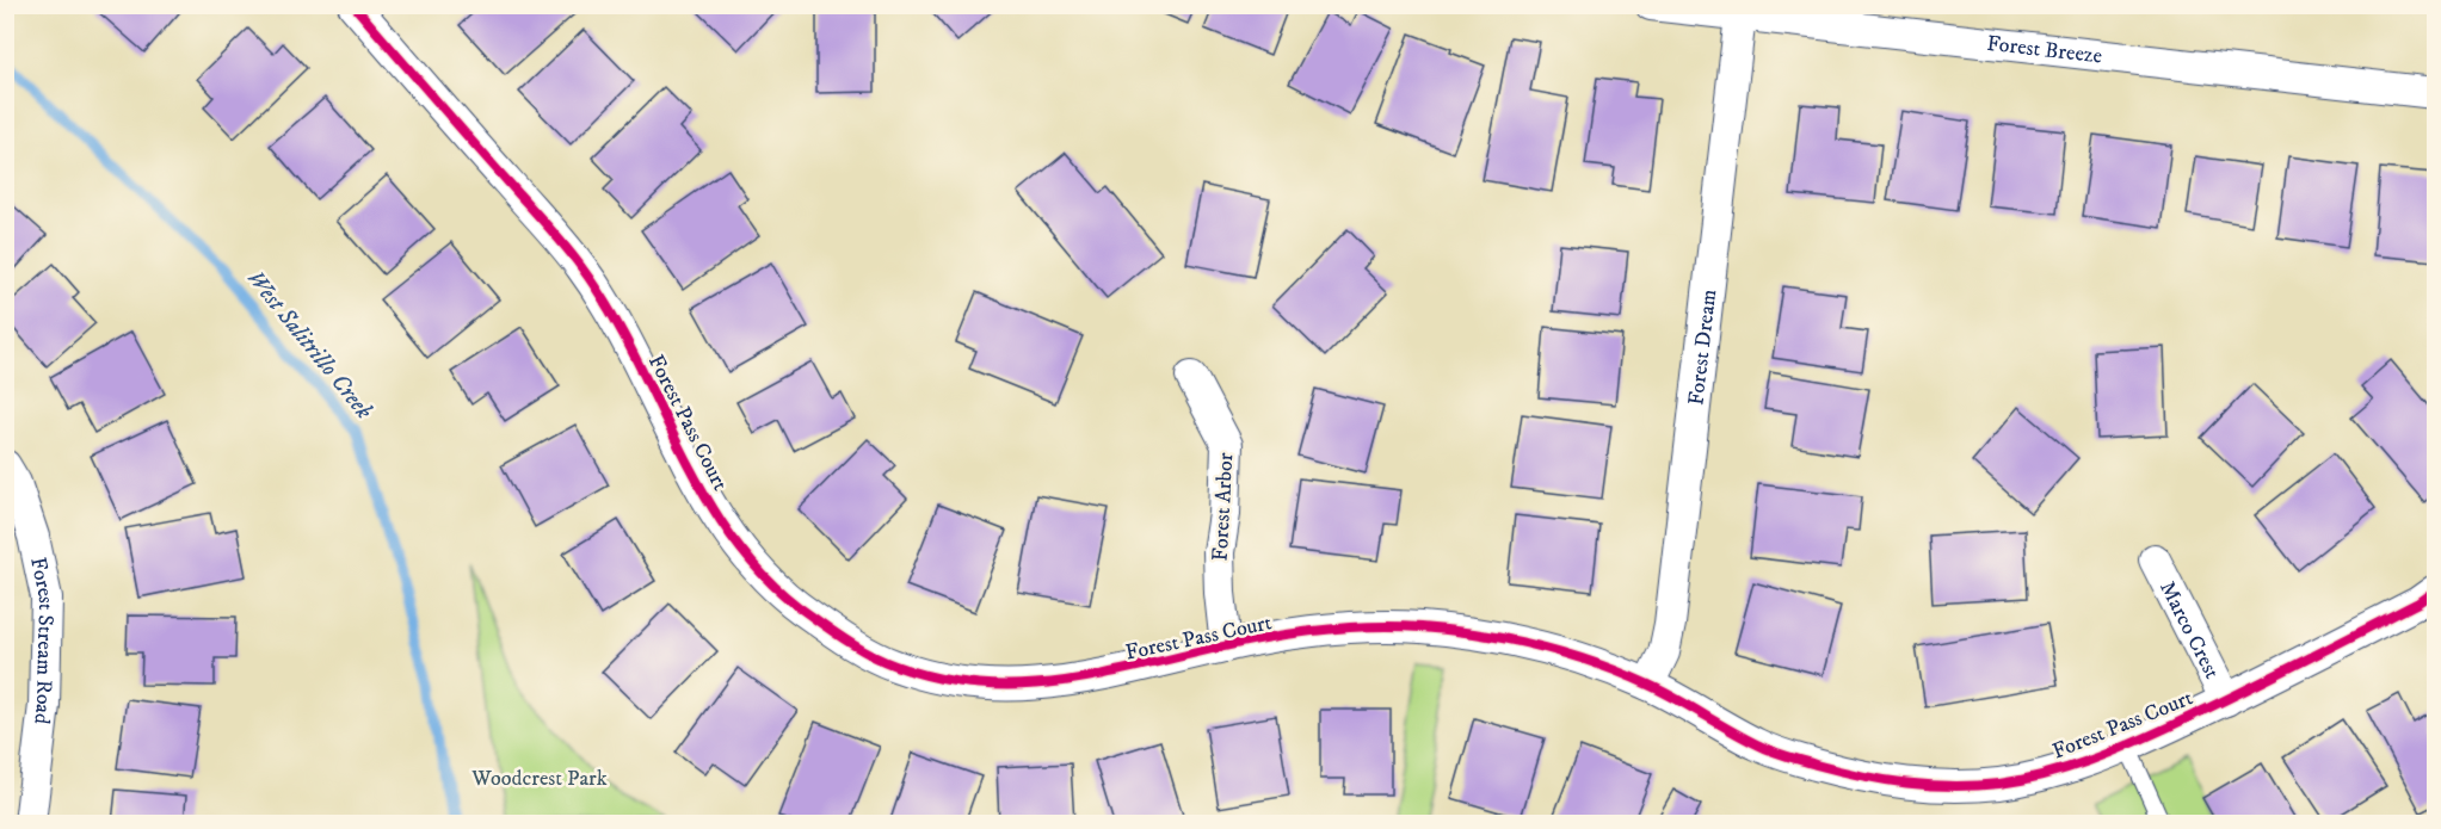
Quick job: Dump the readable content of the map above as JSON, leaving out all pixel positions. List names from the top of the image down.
{
  "streets": {
    "street": [
      "Forest Breeze",
      "Forest Dream",
      "Forest Pass Court",
      "Forest Arbor",
      "Marco Crest",
      "Forest Stream Road"
    ]
  },
  "crossings": [
    ["Forest Breeze", "Forest Dream"],
    ["Forest Dream", "Forest Pass Court"],
    ["Forest Pass Court", "Forest Arbor"],
    ["Forest Pass Court", "Marco Crest"]
  ],
  "water": ["West Salitrillo Creek"],
  "parks": ["Woodcrest Park"]
}
